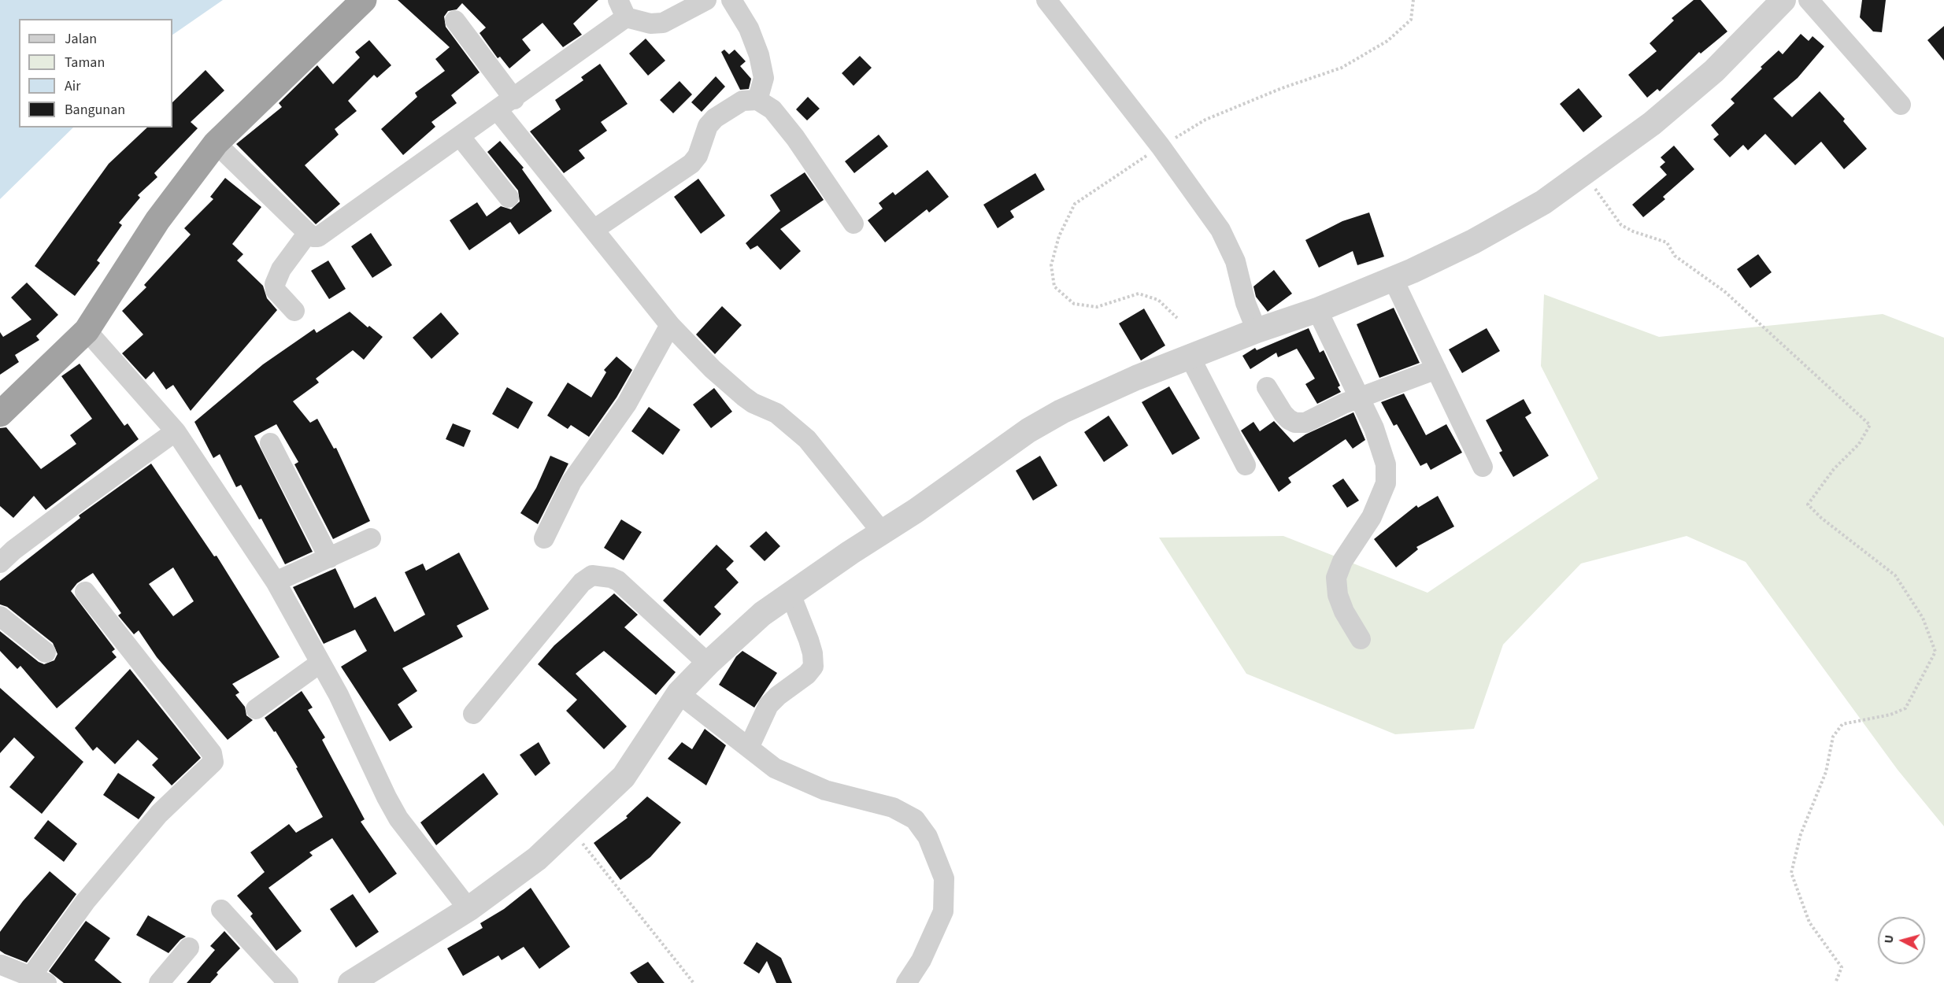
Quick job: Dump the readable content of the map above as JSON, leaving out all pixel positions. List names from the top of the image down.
{
  "legend": [
    "Jalan",
    "Taman",
    "Air",
    "Bangunan"
  ],
  "north": "left"
}
